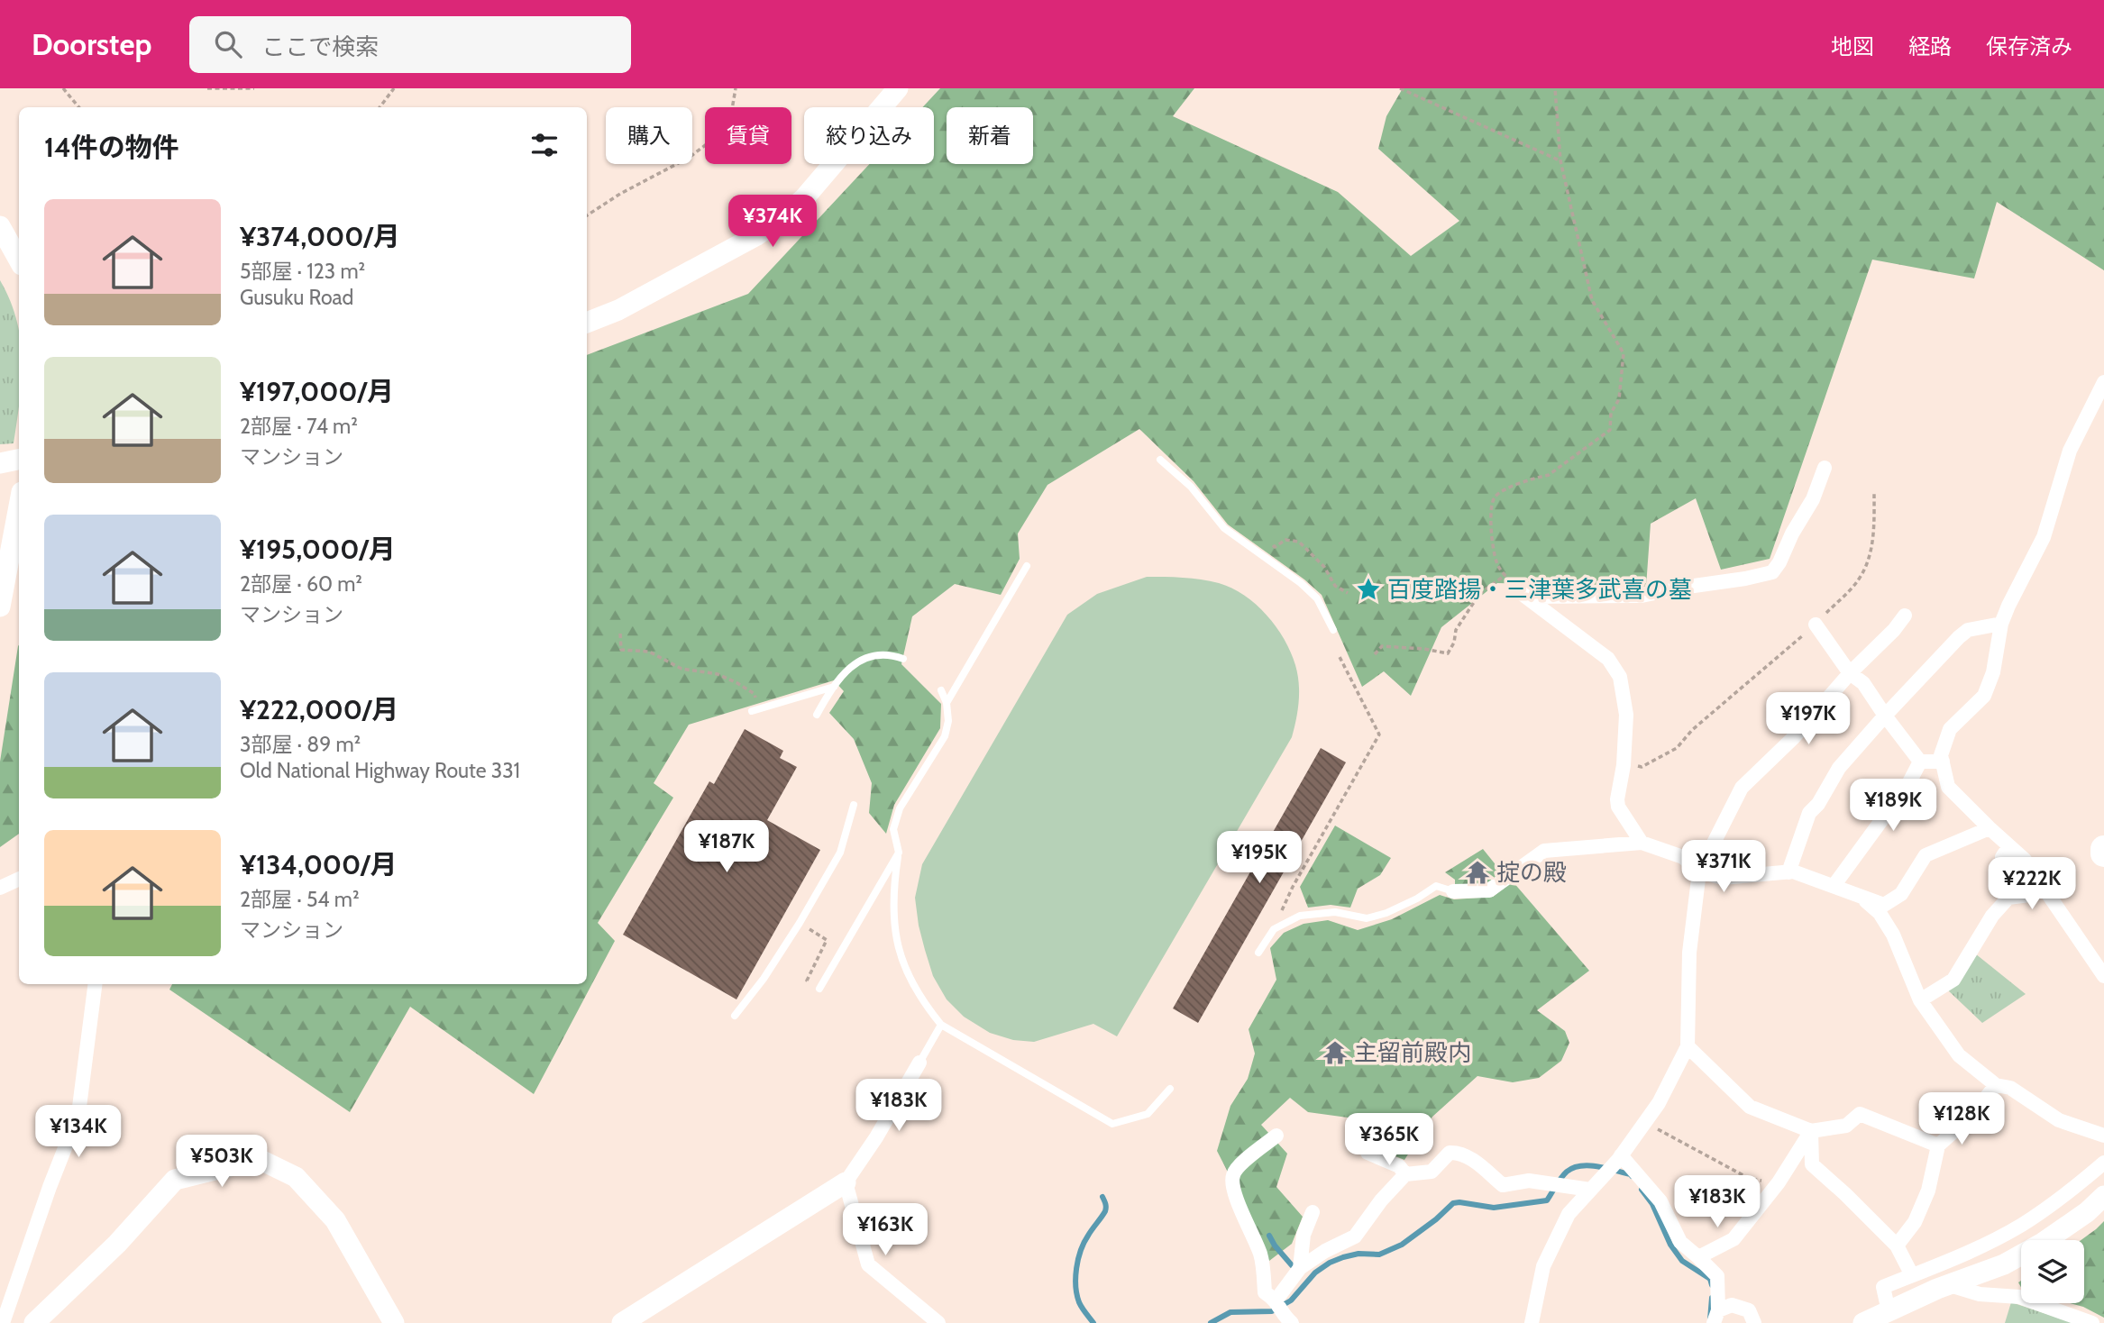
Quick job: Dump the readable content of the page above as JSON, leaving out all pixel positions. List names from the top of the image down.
{
  "places": {
    "place": ["百度踏揚・三津葉多武喜の墓"],
    "temple": ["掟の殿", "主留前殿内"]
  },
  "page": {
    "header": "Doorstep",
    "search": "ここで検索",
    "nav": ["地図", "経路", "保存済み"],
    "chip": [
      "購入",
      "賃貸",
      "絞り込み",
      "新着"
    ],
    "heading": "14件の物件",
    "list": [
      {
        "name": "¥374,000/月",
        "note": "5部屋 · 123 m² · Gusuku Road"
      },
      {
        "name": "¥197,000/月",
        "note": "2部屋 · 74 m² · マンション"
      },
      {
        "name": "¥195,000/月",
        "note": "2部屋 · 60 m² · マンション"
      },
      {
        "name": "¥222,000/月",
        "note": "3部屋 · 89 m² · Old National Highway Route 331"
      },
      {
        "name": "¥134,000/月",
        "note": "2部屋 · 54 m² · マンション"
      }
    ],
    "price": [
      "¥374K",
      "¥197K",
      "¥189K",
      "¥187K",
      "¥195K",
      "¥371K",
      "¥222K",
      "¥183K",
      "¥128K",
      "¥134K",
      "¥365K",
      "¥503K",
      "¥183K",
      "¥163K"
    ]
  }
}
